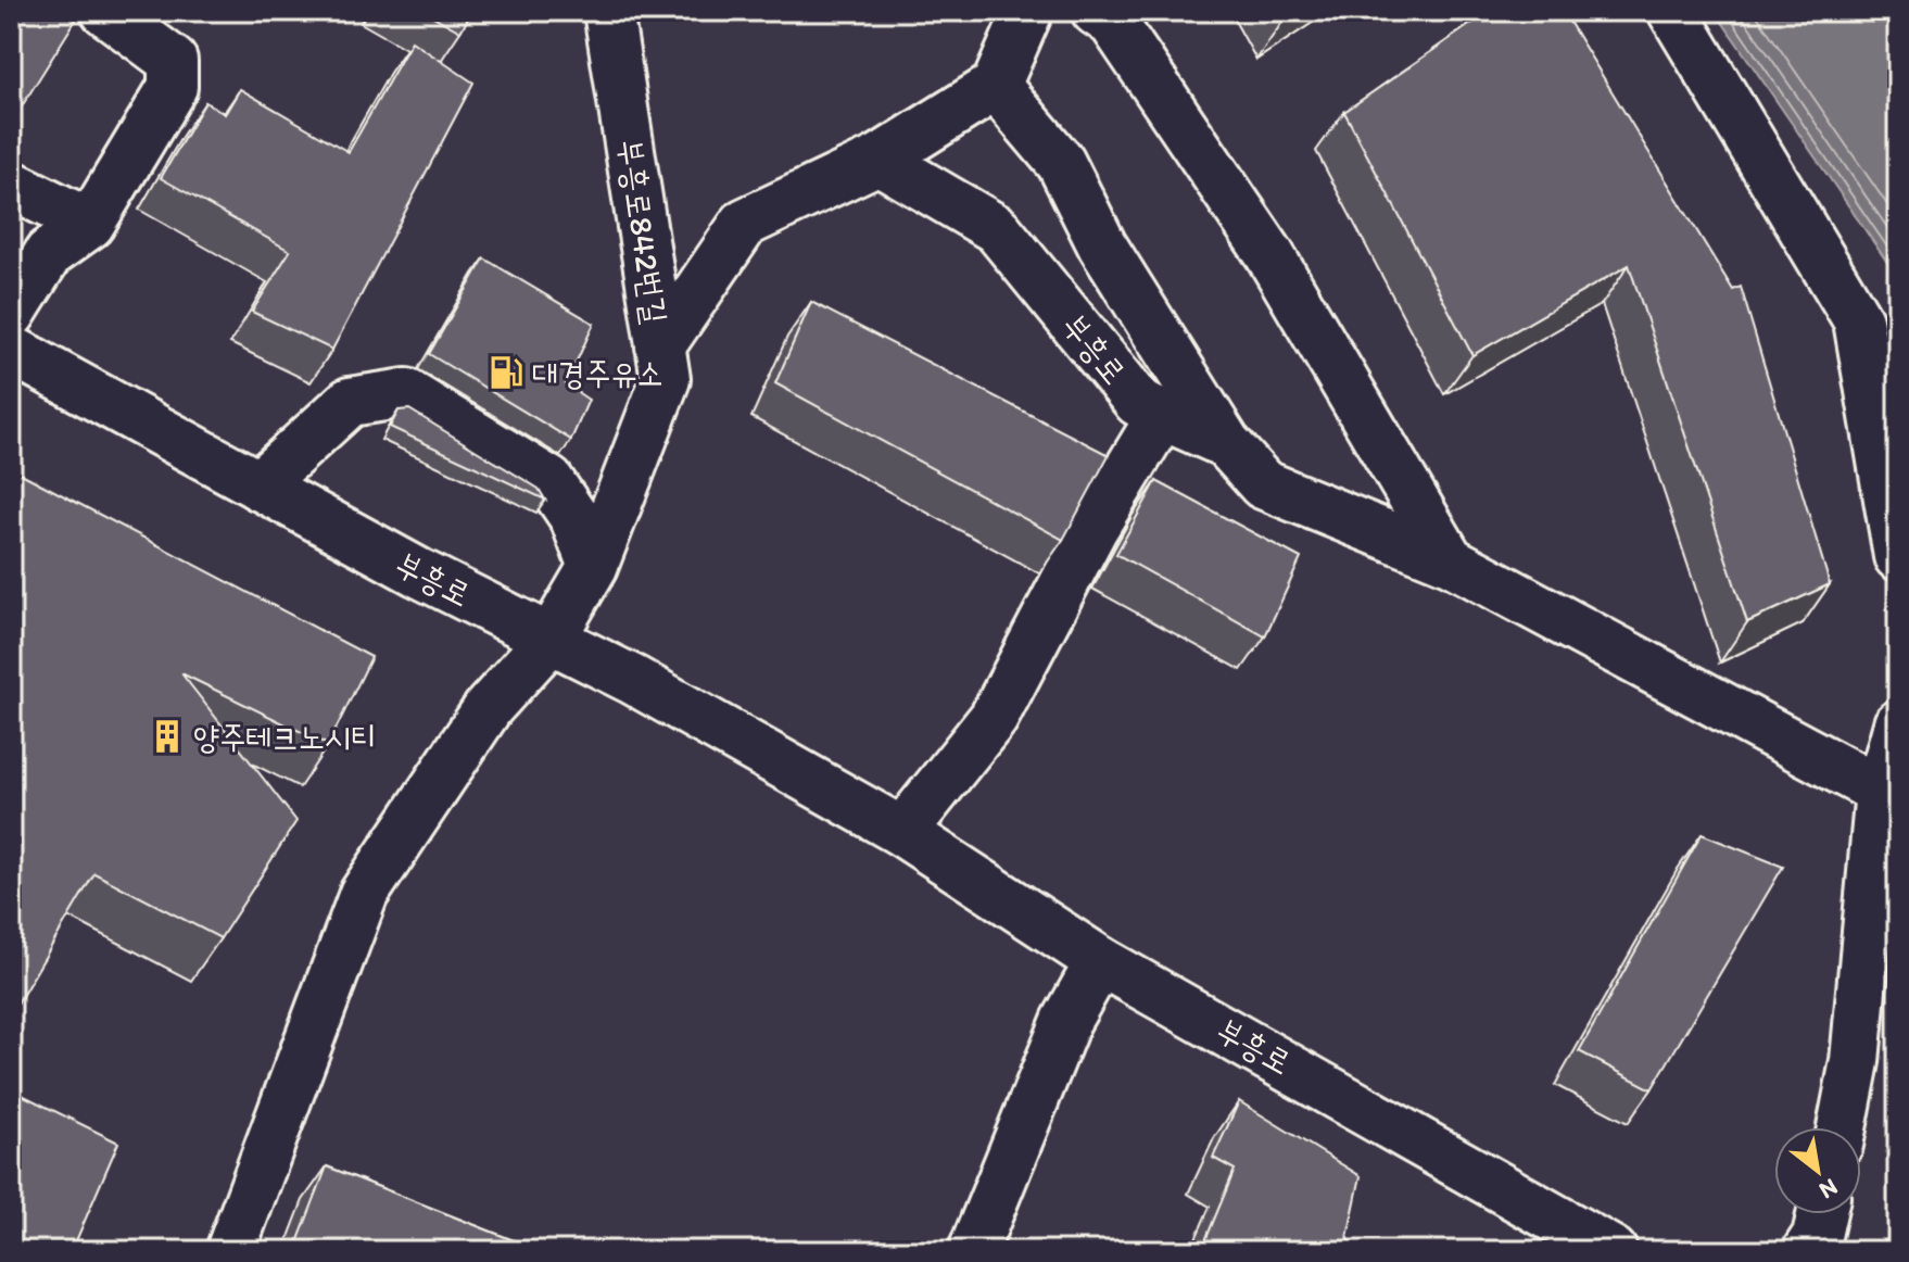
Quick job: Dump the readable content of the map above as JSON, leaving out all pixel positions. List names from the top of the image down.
{
  "streets": {
    "street": ["부흥로842번길", "부흥로"]
  },
  "crossings": [
    ["부흥로842번길", "부흥로"]
  ],
  "places": {
    "fuel station": ["대경주유소"],
    "building": ["양주테크노시티"]
  },
  "north": "bottom right"
}
